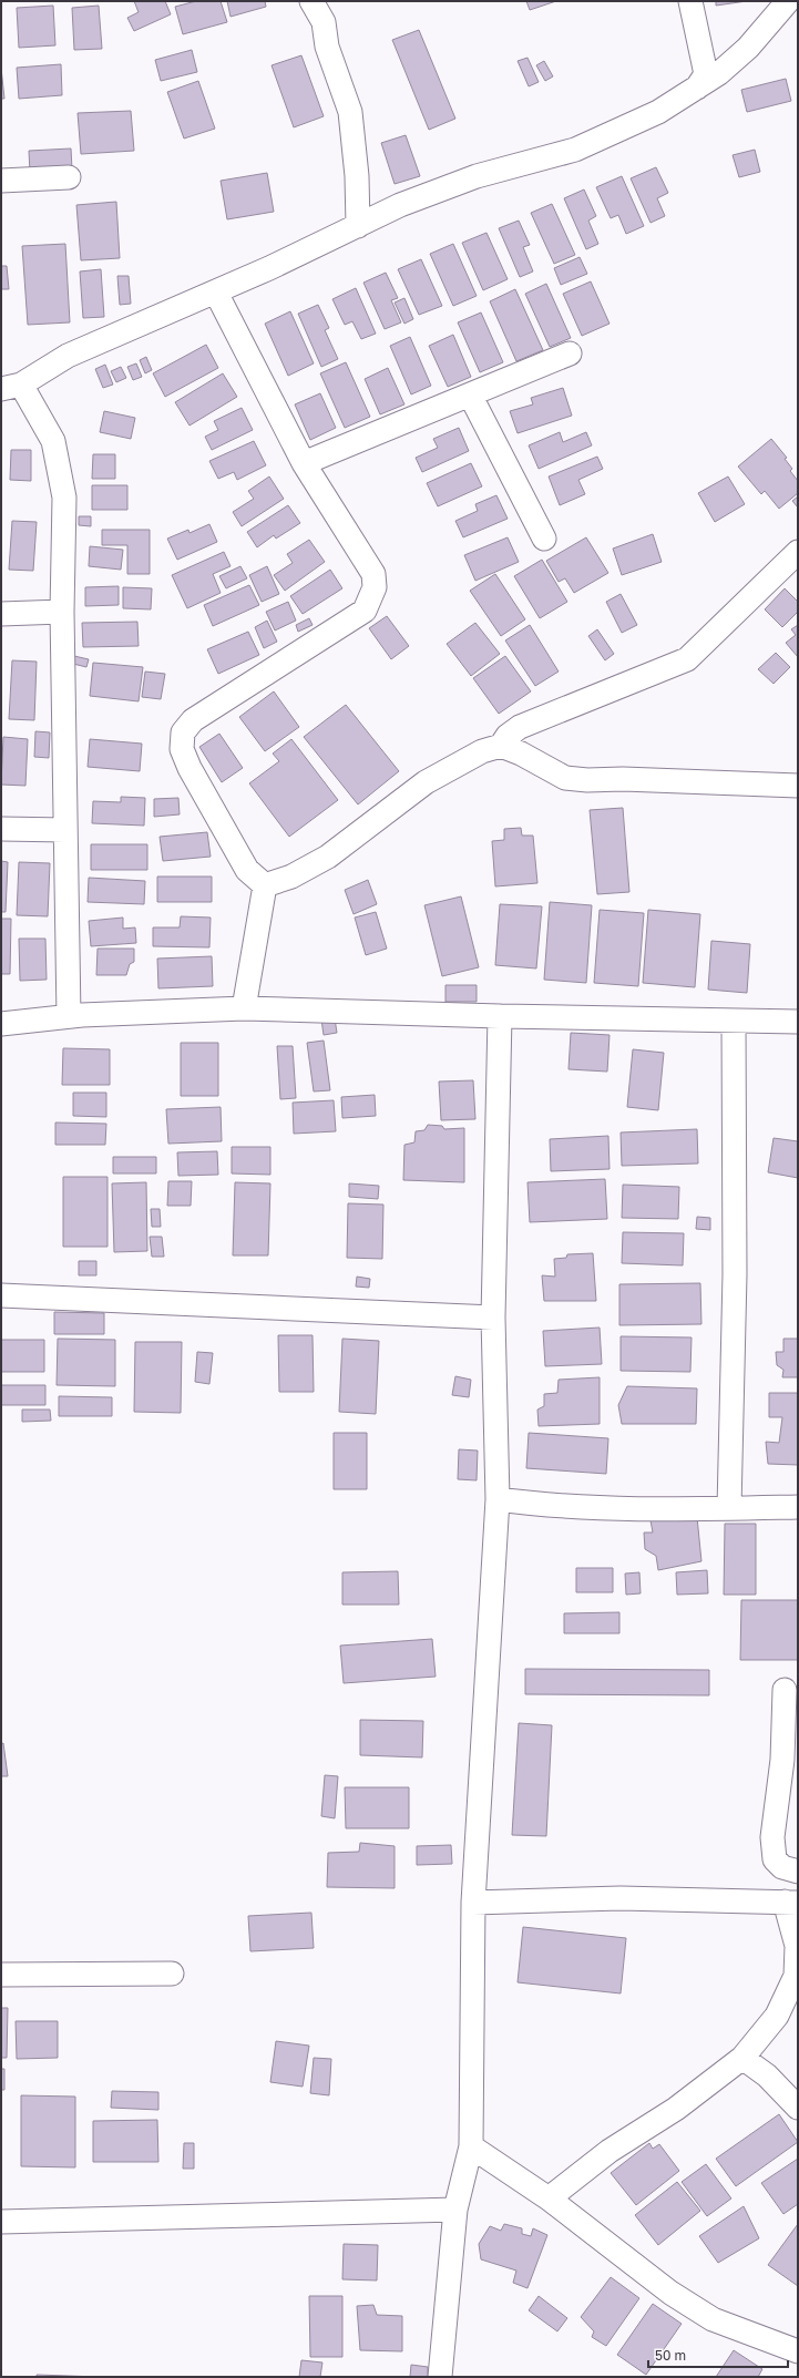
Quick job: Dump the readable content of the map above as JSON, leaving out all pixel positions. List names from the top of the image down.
{
  "scale_bar": "50 m"
}
